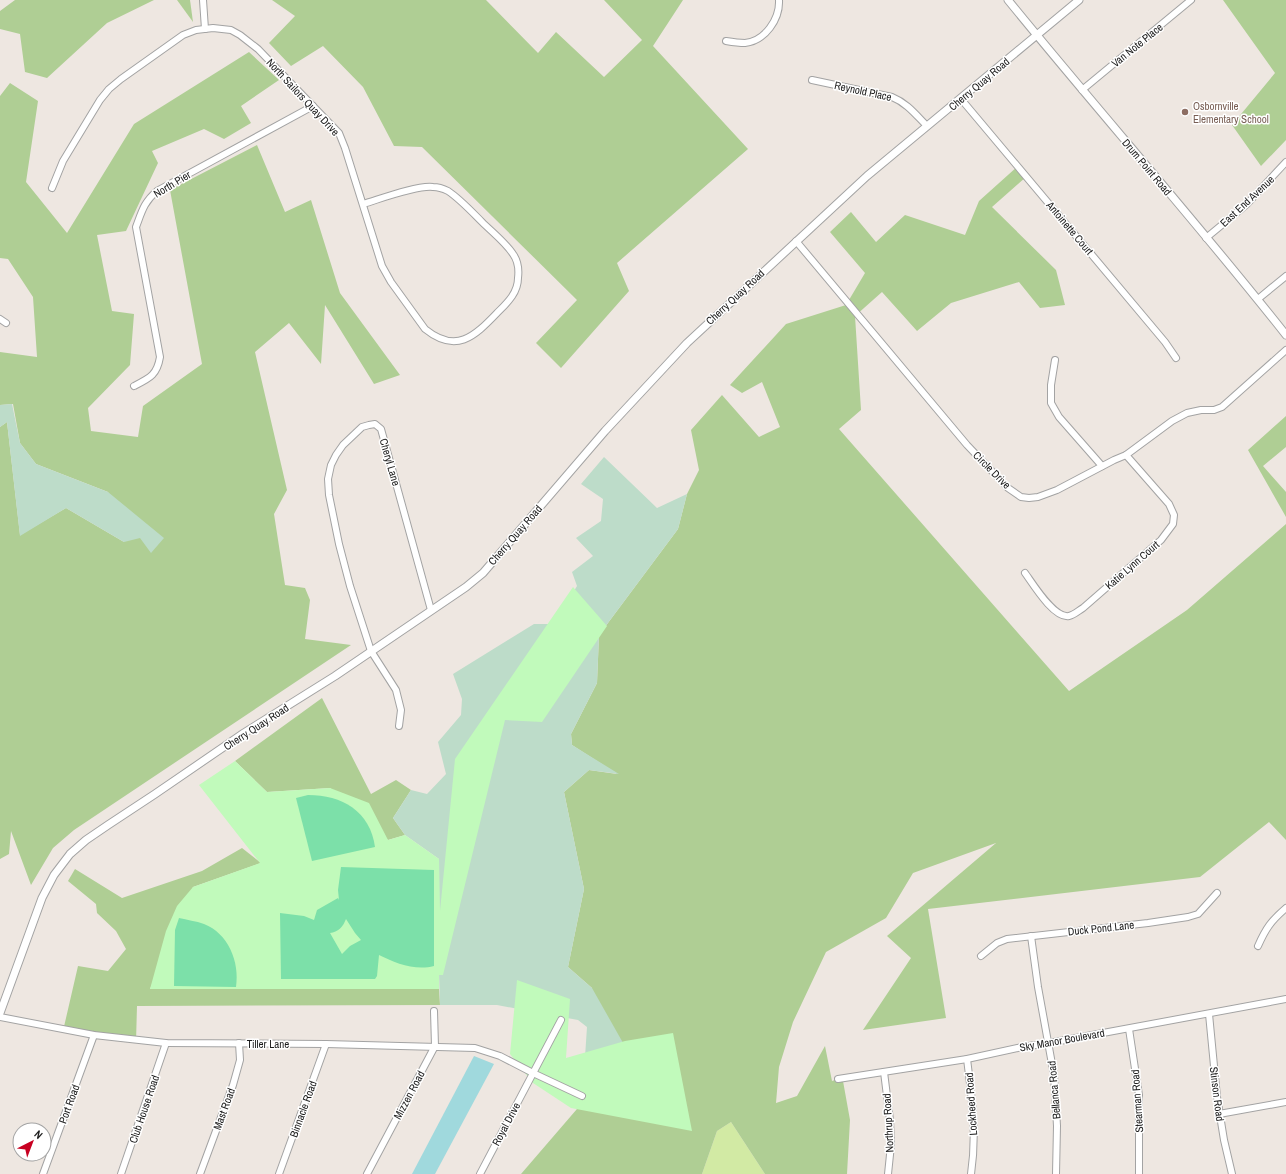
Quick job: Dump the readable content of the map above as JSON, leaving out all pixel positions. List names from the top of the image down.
{
  "streets": {
    "street": [
      "Van Note Place",
      "Cherry Quay Road",
      "Reynold Place",
      "North Sailors Quay Drive",
      "Drum Point Road",
      "North Pier",
      "East End Avenue",
      "Antoinette Court",
      "Cheryl Lane",
      "Circle Drive",
      "Katie Lynn Court",
      "Duck Pond Lane",
      "Sky Manor Boulevard",
      "Tiller Lane",
      "Bellanca Road",
      "Stinson Road",
      "Mizzen Road",
      "Stearman Road",
      "Port Road",
      "Lockheed Road",
      "Club House Road",
      "Mast Road",
      "Binnacle Road",
      "Northrup Road",
      "Royal Drive"
    ]
  },
  "crossings": [
    ["Van Note Place", "Drum Point Road"],
    ["Cherry Quay Road", "Reynold Place"],
    ["Cherry Quay Road", "Drum Point Road"],
    ["Cherry Quay Road", "Antoinette Court"],
    ["Cherry Quay Road", "Cheryl Lane"],
    ["Cherry Quay Road", "Circle Drive"],
    ["North Sailors Quay Drive", "North Pier"],
    ["Drum Point Road", "East End Avenue"],
    ["Circle Drive", "Katie Lynn Court"],
    ["Duck Pond Lane", "Bellanca Road"],
    ["Sky Manor Boulevard", "Bellanca Road"],
    ["Sky Manor Boulevard", "Stinson Road"],
    ["Sky Manor Boulevard", "Stearman Road"],
    ["Sky Manor Boulevard", "Lockheed Road"],
    ["Sky Manor Boulevard", "Northrup Road"],
    ["Tiller Lane", "Mizzen Road"],
    ["Tiller Lane", "Port Road"],
    ["Tiller Lane", "Club House Road"],
    ["Tiller Lane", "Mast Road"],
    ["Tiller Lane", "Binnacle Road"],
    ["Tiller Lane", "Royal Drive"]
  ],
  "places": ["Osbornville Elementary School"],
  "north": "top right"
}
